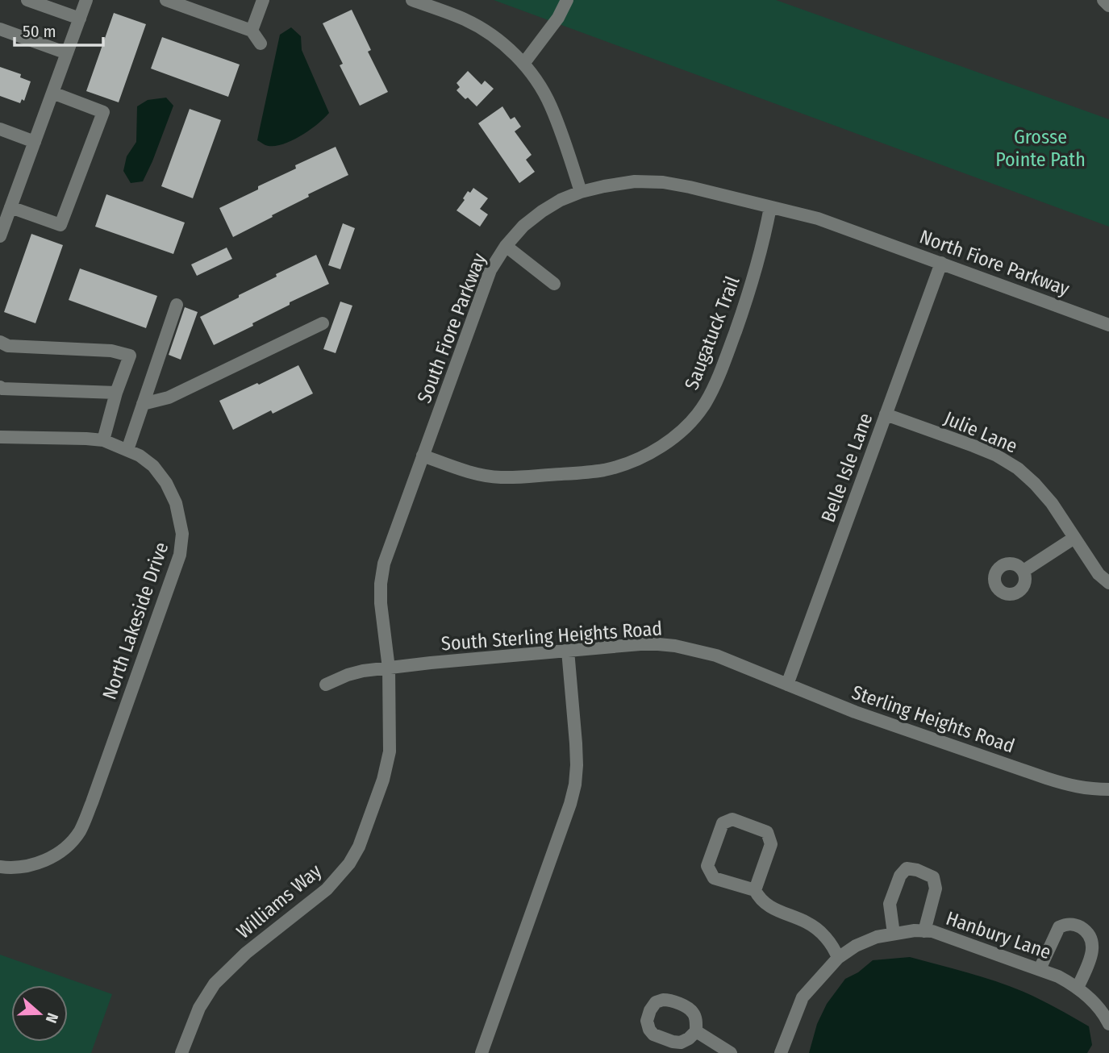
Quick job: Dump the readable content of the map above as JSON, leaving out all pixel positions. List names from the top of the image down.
{
  "streets": {
    "street": [
      "North Fiore Parkway",
      "South Fiore Parkway",
      "Saugatuck Trail",
      "Julie Lane",
      "Belle Isle Lane",
      "North Lakeside Drive",
      "South Sterling Heights Road",
      "Sterling Heights Road",
      "Williams Way",
      "Hanbury Lane"
    ]
  },
  "crossings": [
    ["North Fiore Parkway", "South Fiore Parkway"],
    ["North Fiore Parkway", "Belle Isle Lane"],
    ["South Fiore Parkway", "Saugatuck Trail"],
    ["South Fiore Parkway", "South Sterling Heights Road"],
    ["South Fiore Parkway", "Williams Way"],
    ["Julie Lane", "Belle Isle Lane"],
    ["Belle Isle Lane", "Sterling Heights Road"],
    ["South Sterling Heights Road", "Sterling Heights Road"],
    ["South Sterling Heights Road", "Williams Way"]
  ],
  "parks": ["Grosse Pointe Path"],
  "scale_bar": "50 m",
  "north": "right"
}
